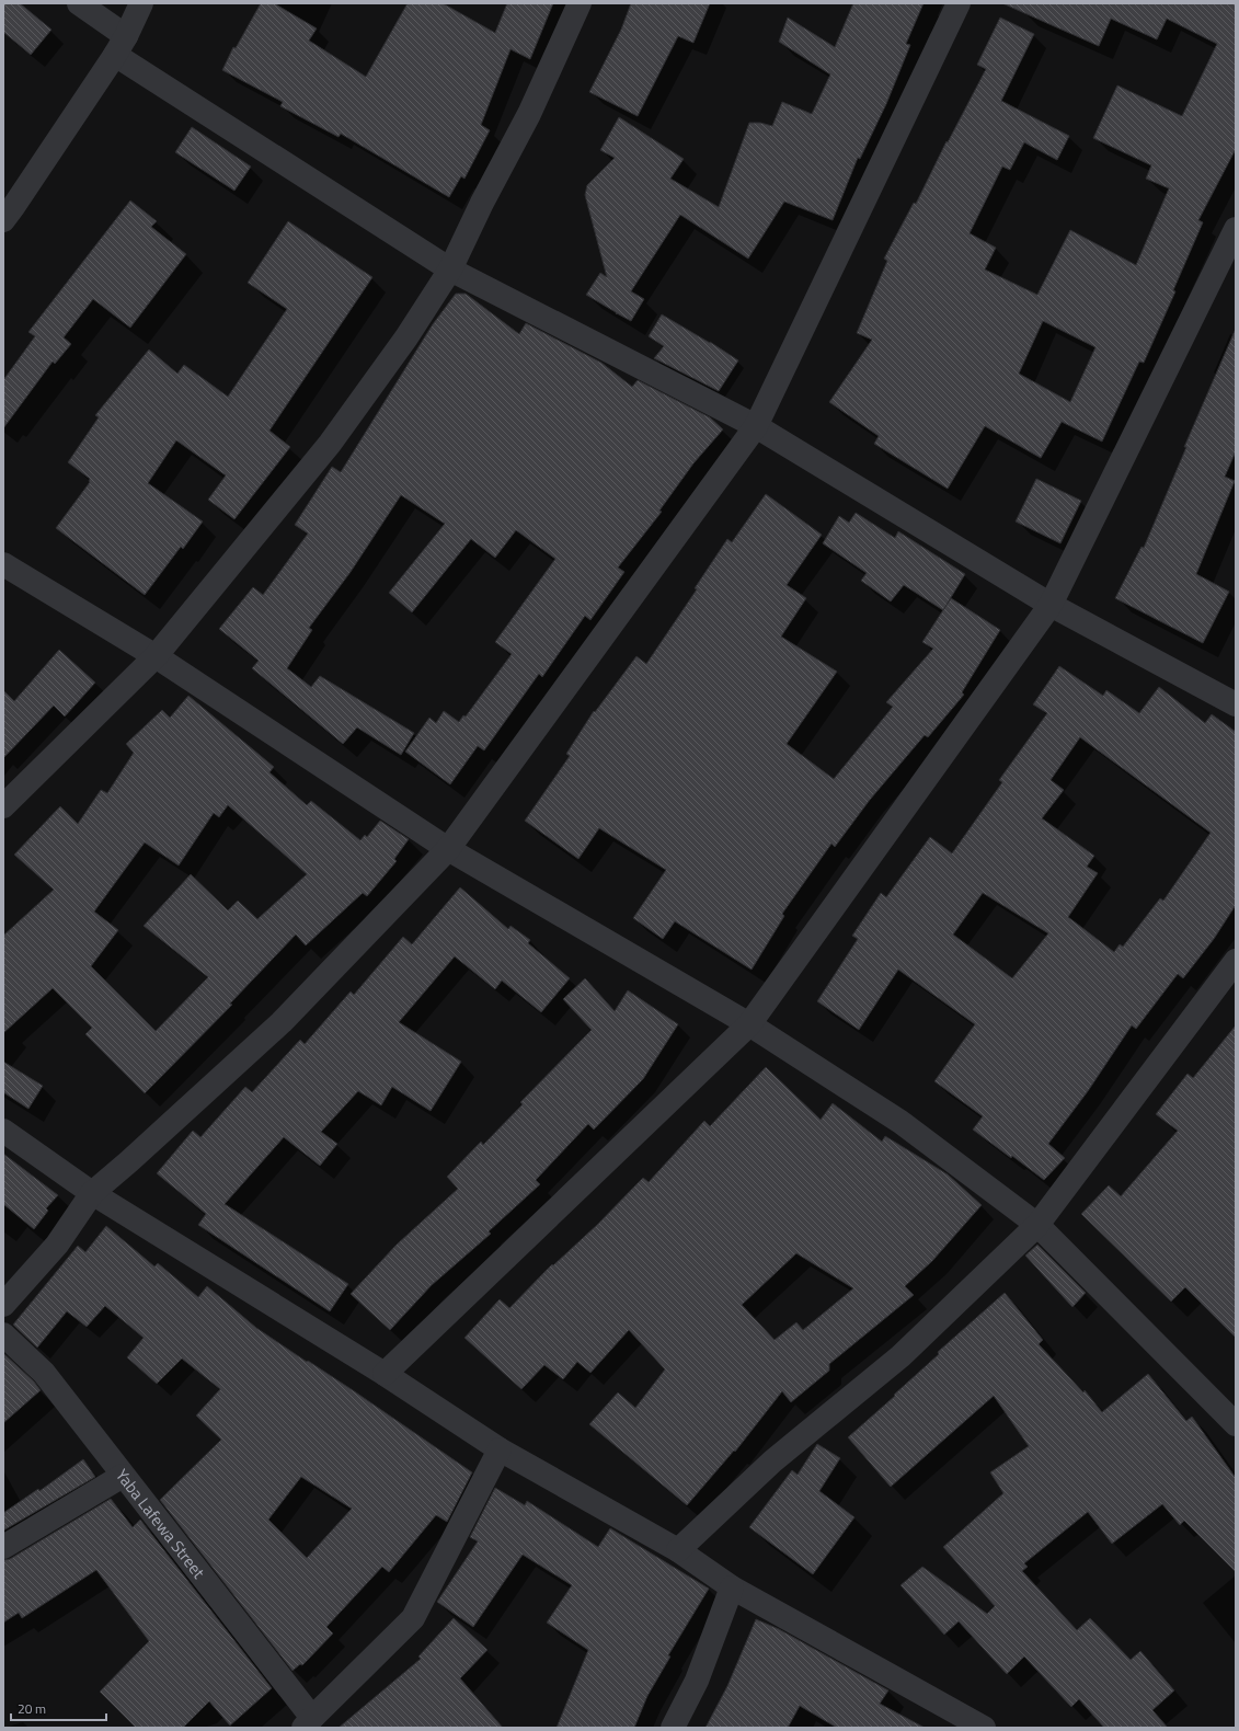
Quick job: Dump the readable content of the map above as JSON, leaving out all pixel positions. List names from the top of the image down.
{
  "streets": {
    "street": ["Yaba Lafewa Street"]
  },
  "scale_bar": "20 m"
}
